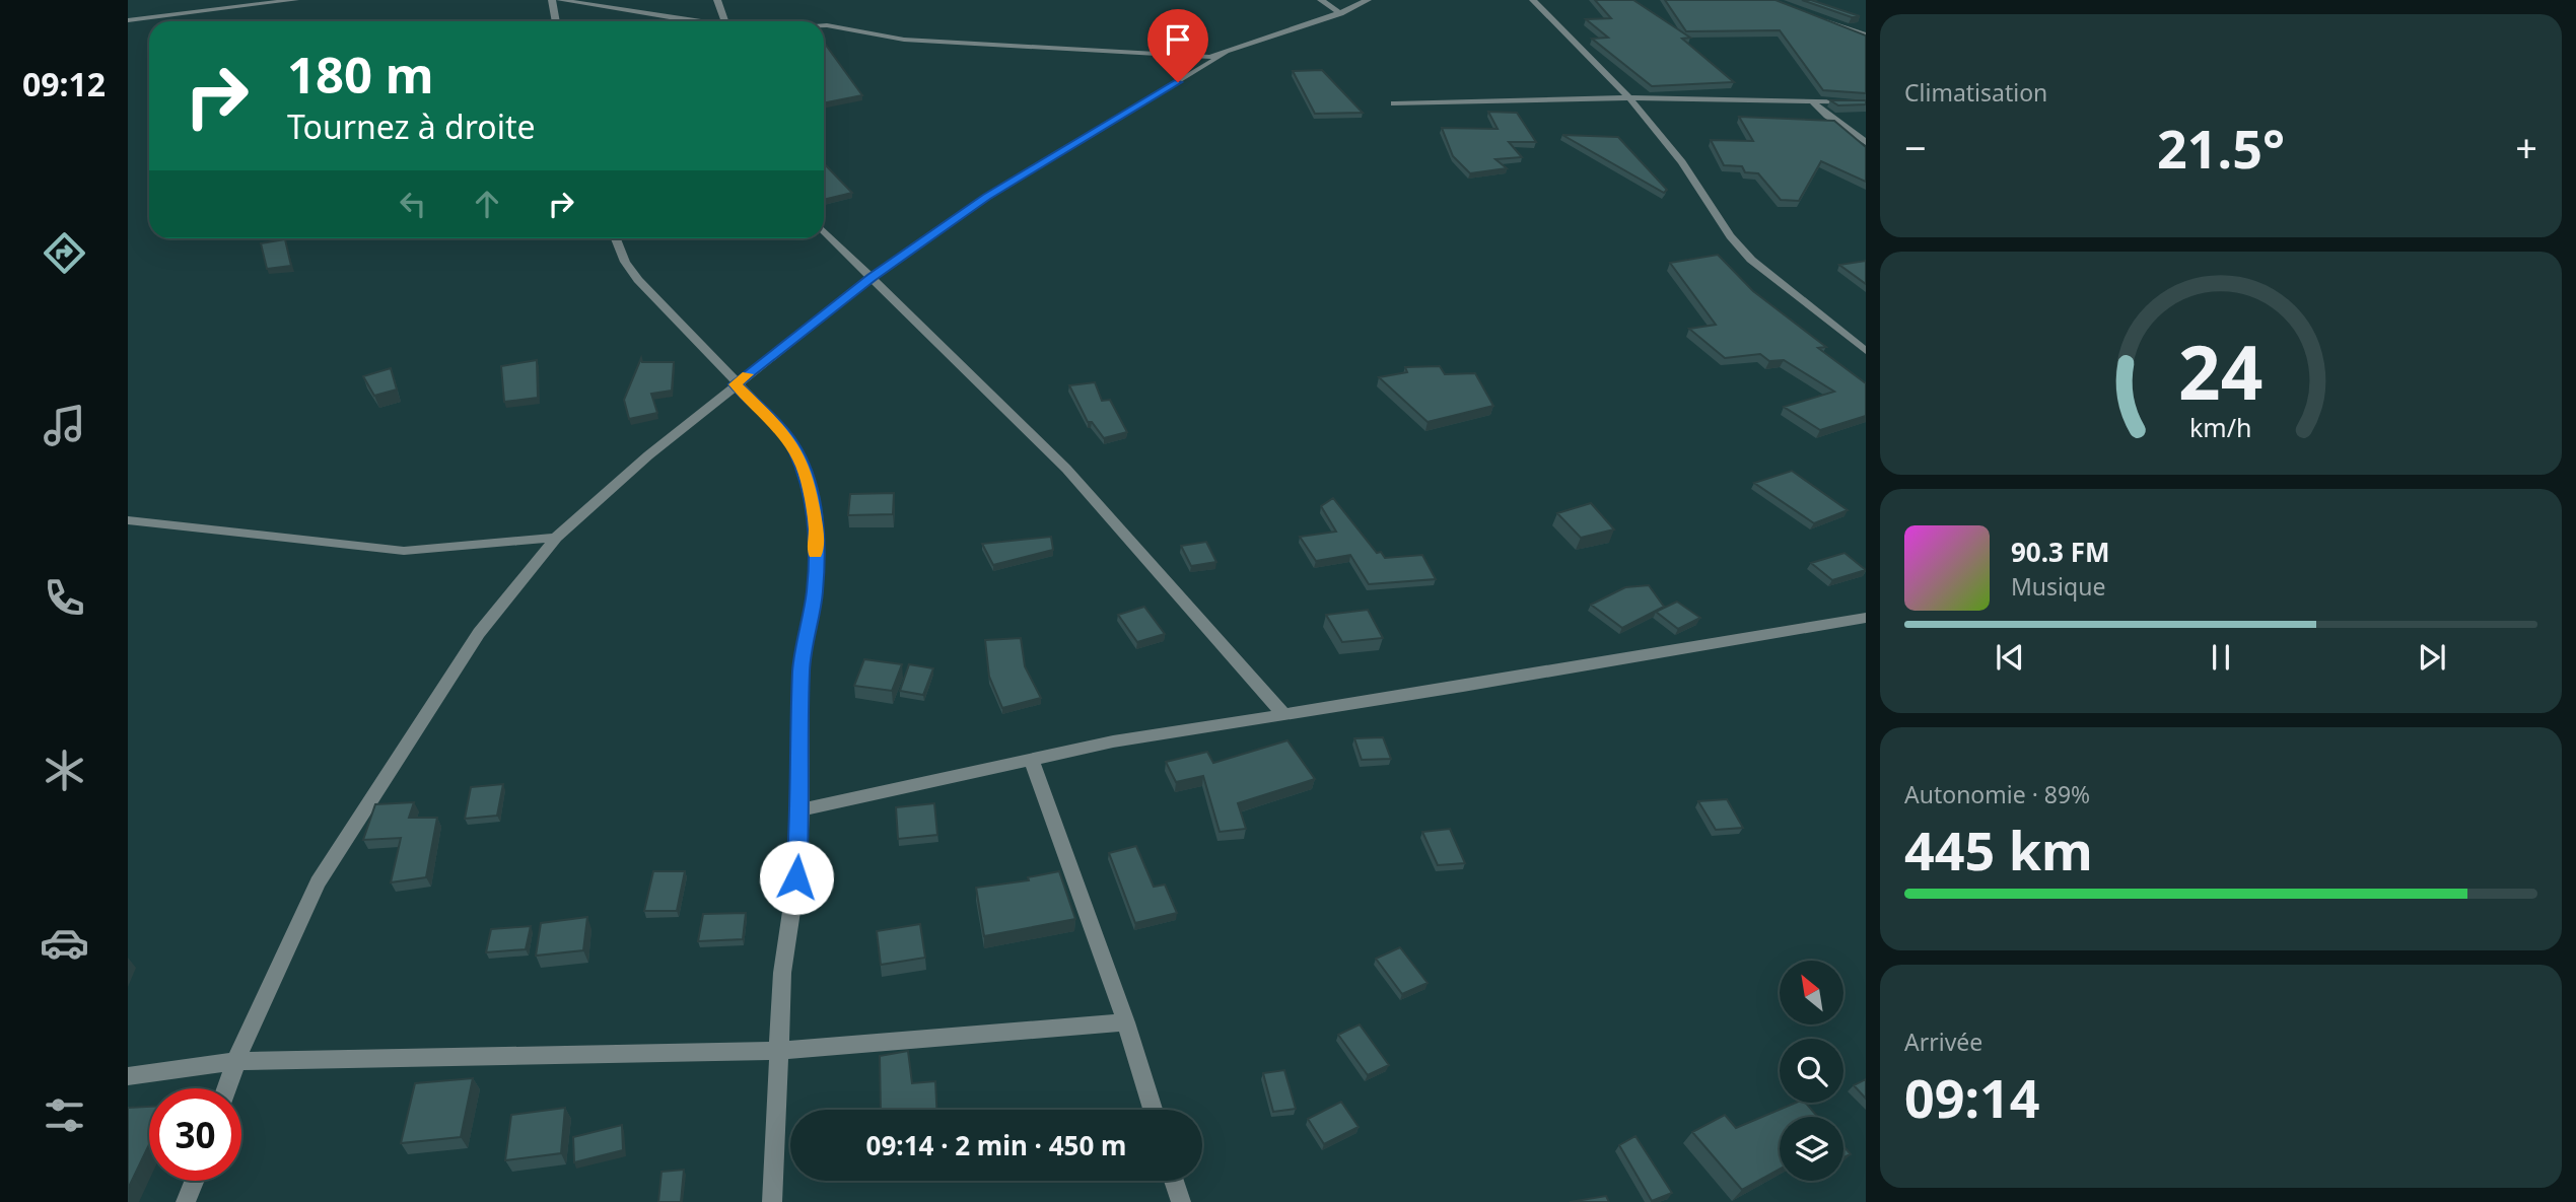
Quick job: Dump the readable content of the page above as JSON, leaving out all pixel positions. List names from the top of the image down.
{
  "north": "top left",
  "page": {
    "tabs": "09:12",
    "tile": [
      "Climatisation",
      ["Autonomie · 89%", "445 km"],
      ["Arrivée", "09:14"]
    ],
    "turn": ["180 m", "Tournez à droite"],
    "heat": ["−", "21.5°", "+"],
    "song": ["90.3 FM", "Musique"],
    "limit": "30",
    "trip": "09:14 · 2 min · 450 m",
    "gauge": ["24", "km/h"]
  }
}
